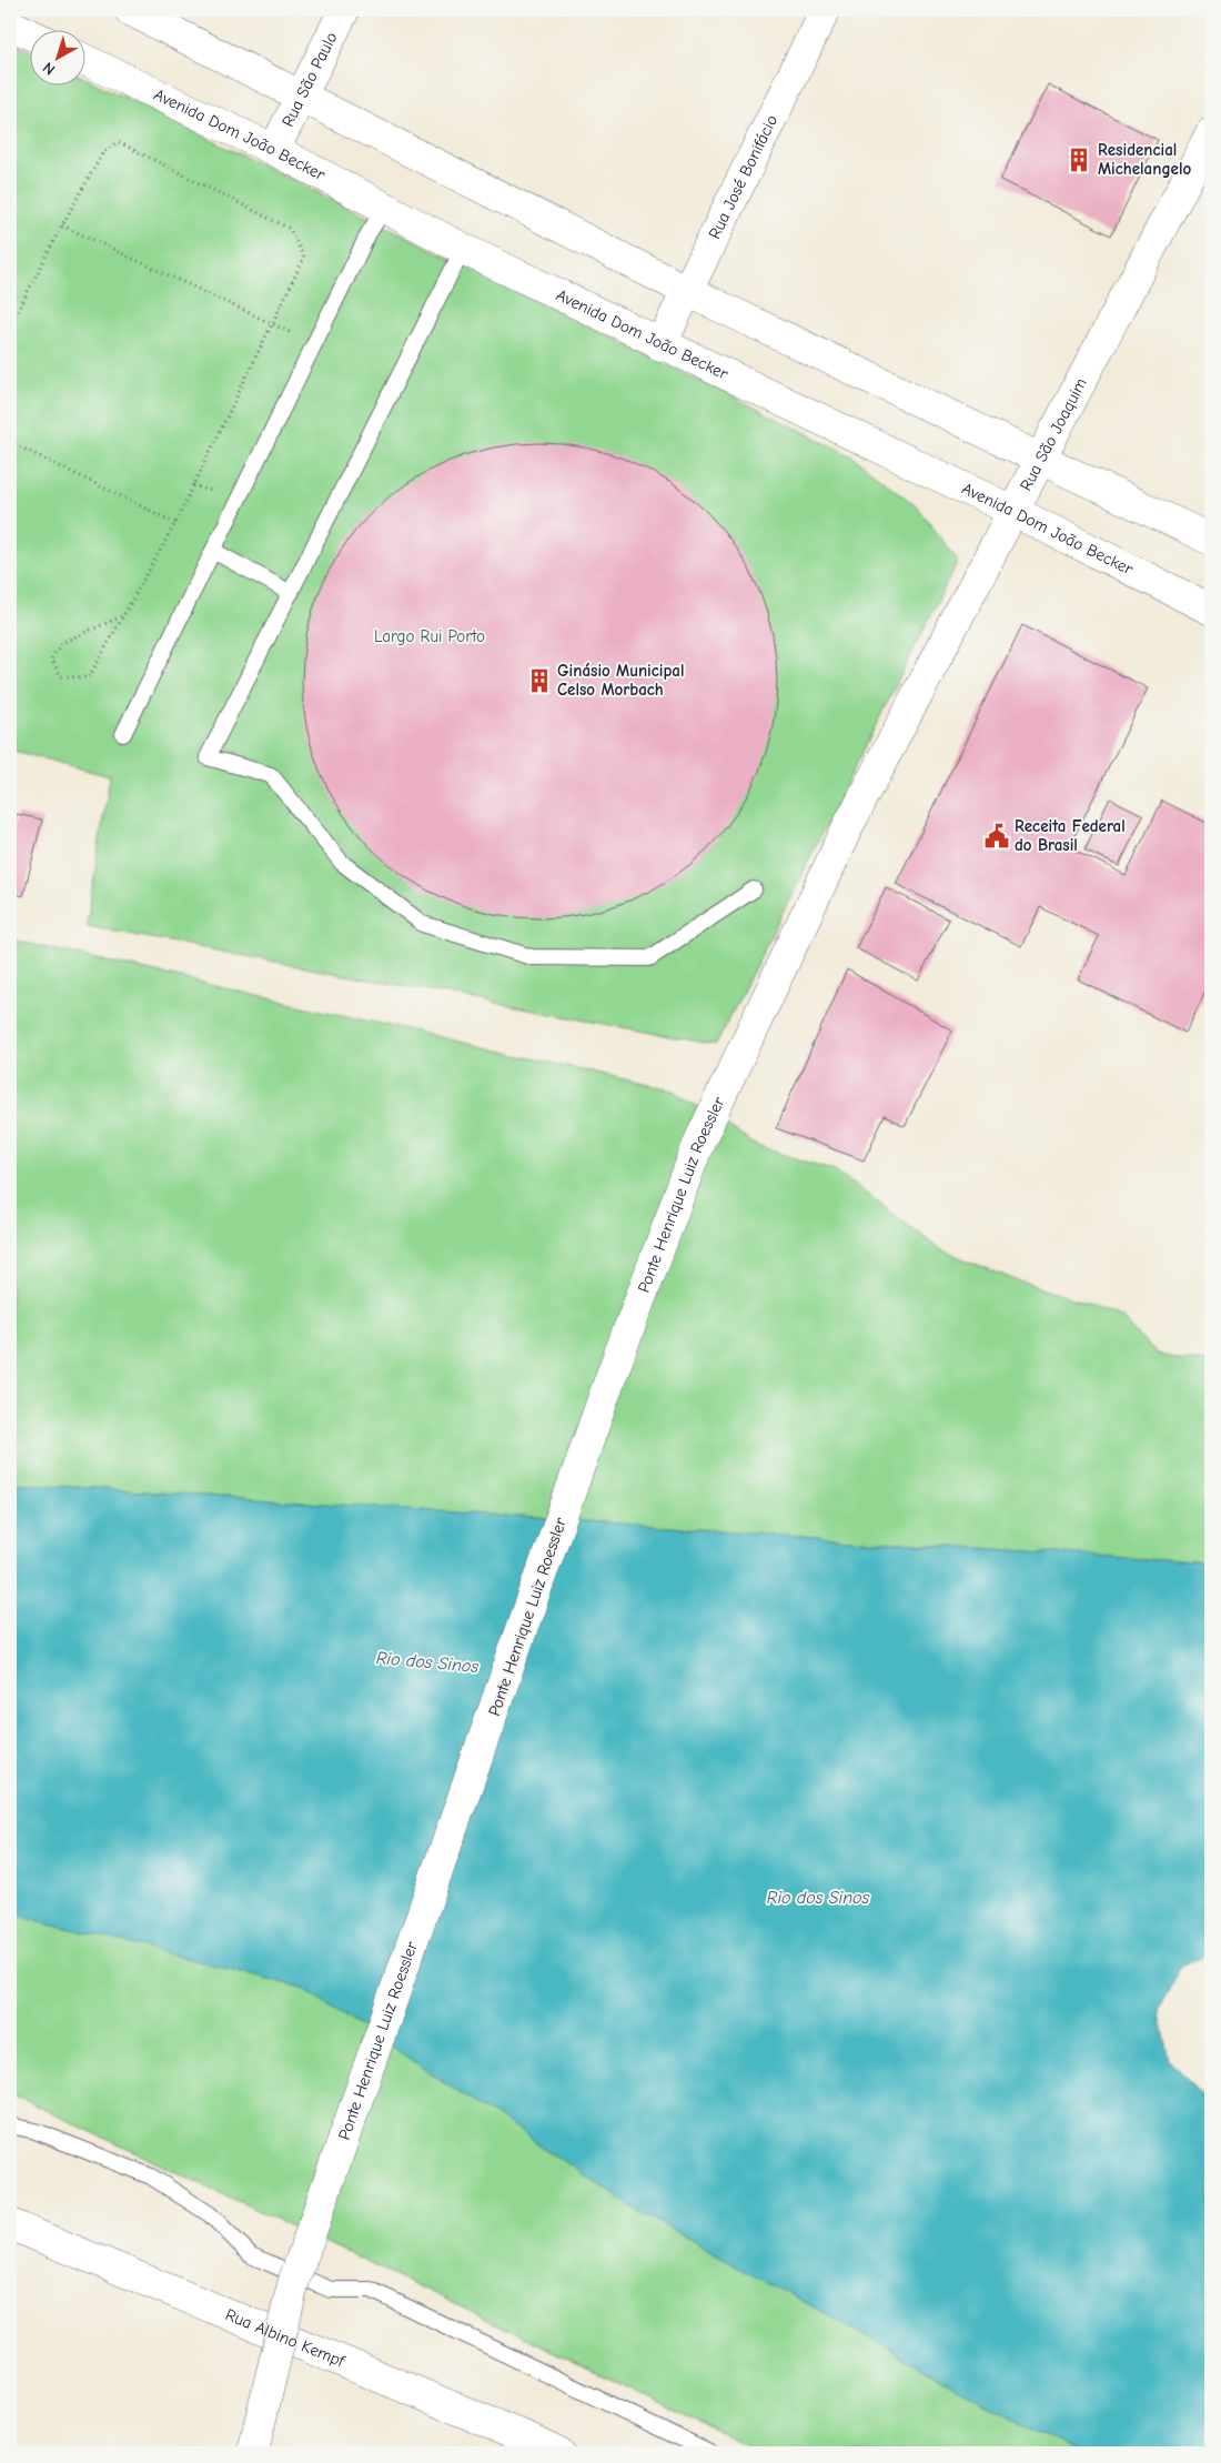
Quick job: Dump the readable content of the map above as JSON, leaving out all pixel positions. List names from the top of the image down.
{
  "streets": {
    "street": [
      "Rua São Paulo",
      "Avenida Dom João Becker",
      "Rua José Bonifácio",
      "Rua São Joaquim",
      "Ponte Henrique Luiz Roessler",
      "Rua Albino Kempf"
    ]
  },
  "crossings": [
    ["Rua São Paulo", "Avenida Dom João Becker"],
    ["Avenida Dom João Becker", "Rua José Bonifácio"],
    ["Avenida Dom João Becker", "Rua São Joaquim"],
    ["Rua São Joaquim", "Ponte Henrique Luiz Roessler"]
  ],
  "water": ["Rio dos Sinos"],
  "parks": ["Largo Rui Porto"],
  "places": {
    "building": ["Residencial Michelangelo", "Ginásio Municipal Celso Morbach"],
    "public building": ["Receita Federal do Brasil"]
  },
  "north": "bottom left"
}
